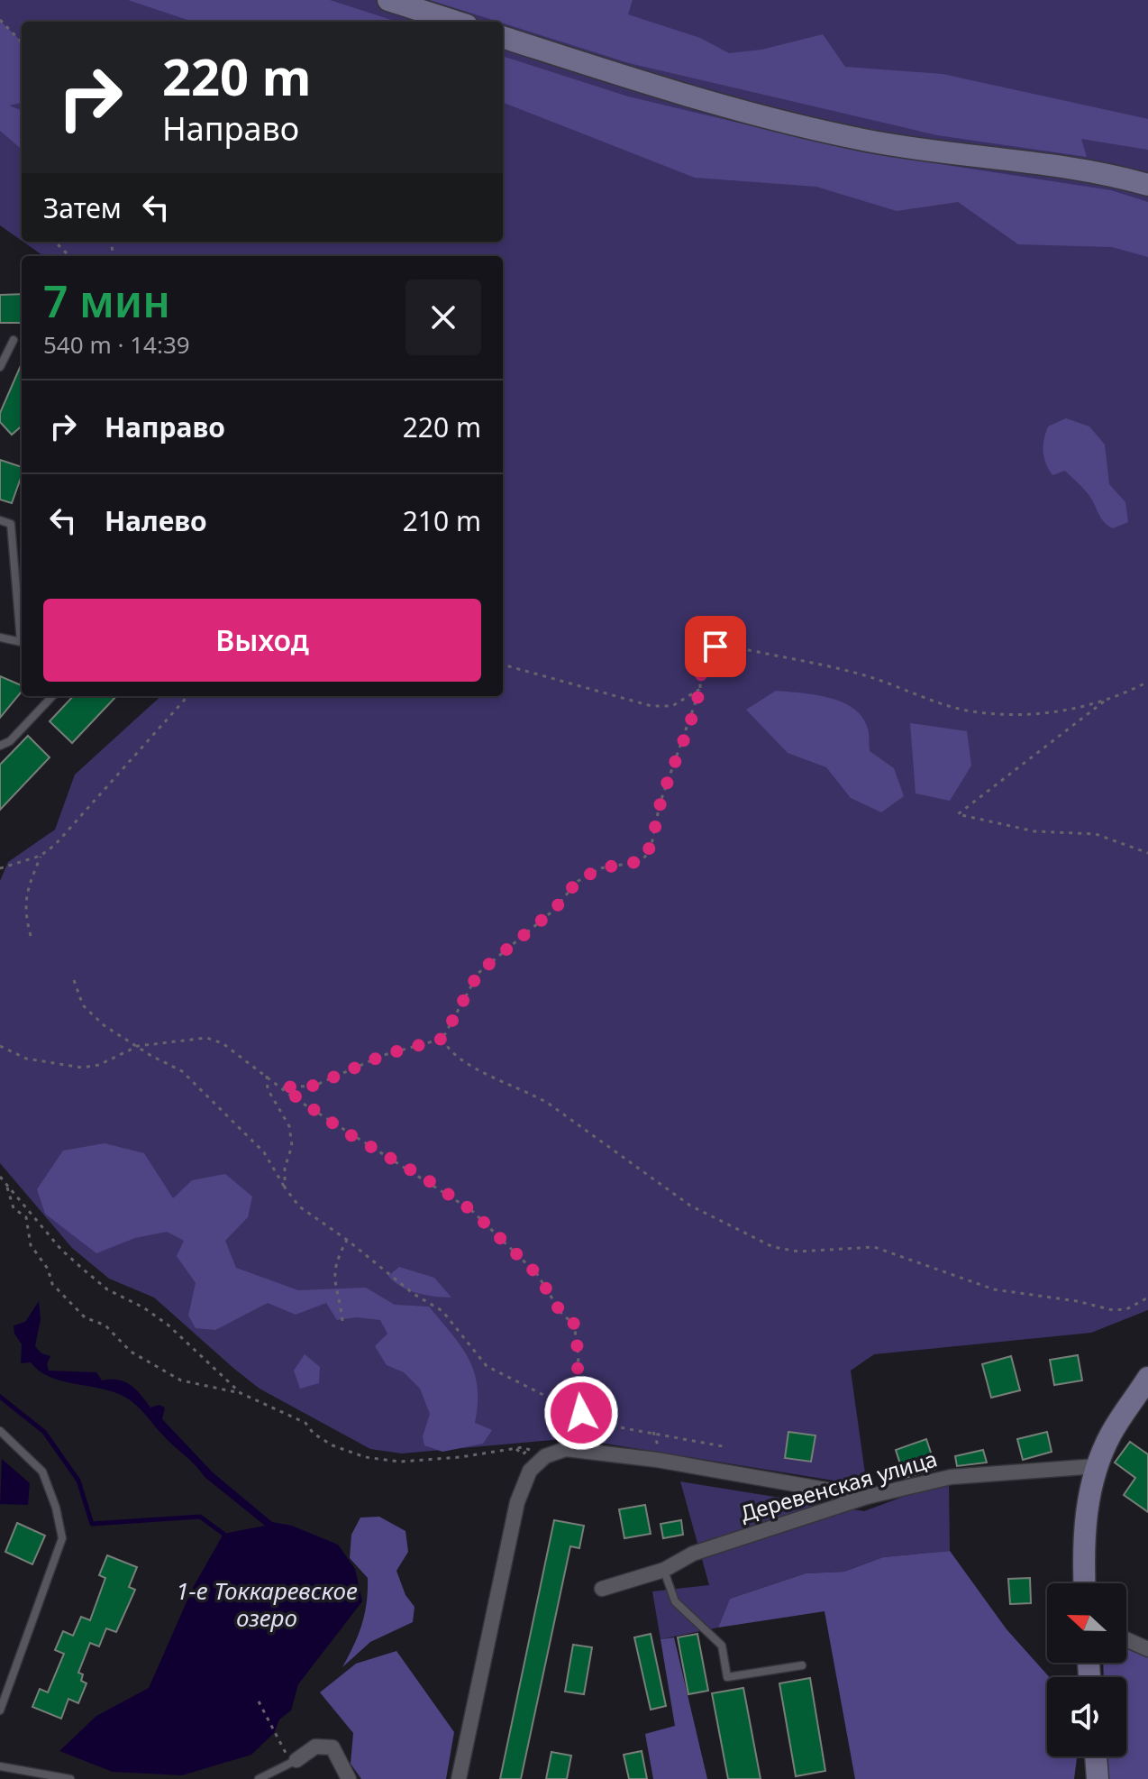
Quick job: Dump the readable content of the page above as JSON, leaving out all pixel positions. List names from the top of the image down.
{
  "streets": {
    "street": ["Деревенская улица"]
  },
  "water": ["1-е Токкаревское озеро"],
  "north": "left",
  "page": {
    "turn": ["220 m", "Направо"],
    "then": "Затем",
    "heading": ["7 мин", "540 m · 14:39"],
    "list": [
      {
        "name": "Направо",
        "value": "220 m"
      },
      {
        "name": "Налево",
        "value": "210 m"
      }
    ],
    "buttons": "Выход"
  }
}
